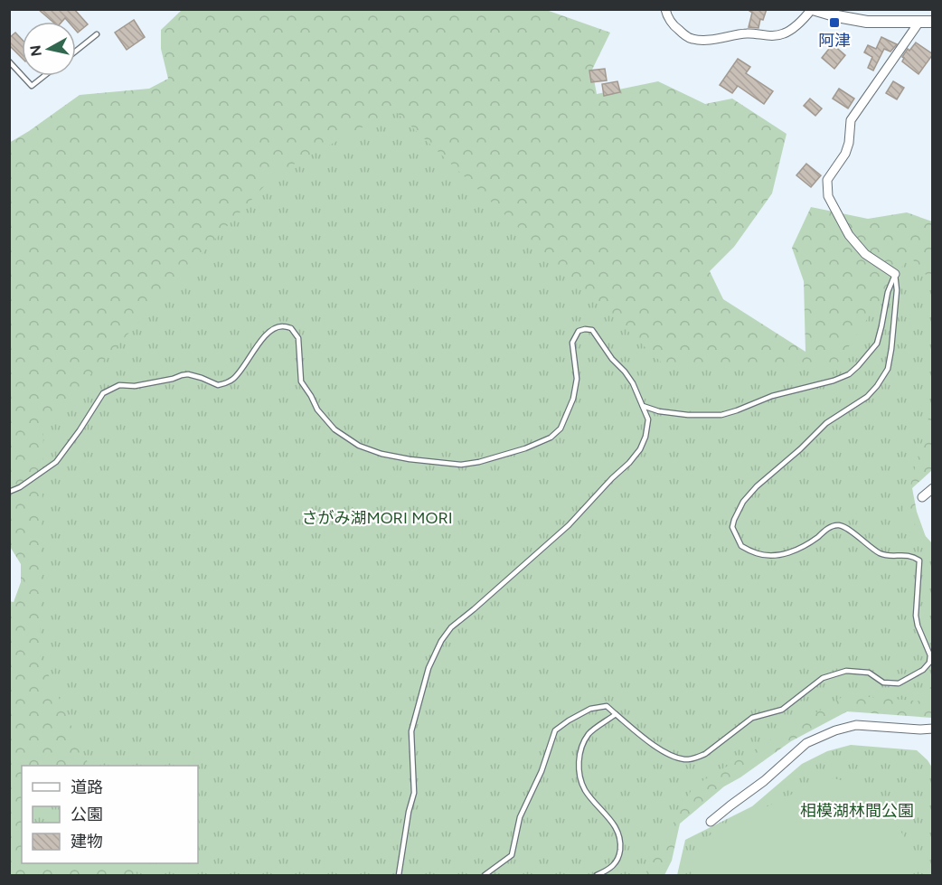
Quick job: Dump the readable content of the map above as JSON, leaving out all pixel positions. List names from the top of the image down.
{
  "parks": ["さがみ湖MORI MORI", "相模湖林間公園"],
  "places": {
    "transit": ["阿津"]
  },
  "legend": ["道路", "公園", "建物"],
  "north": "left"
}
